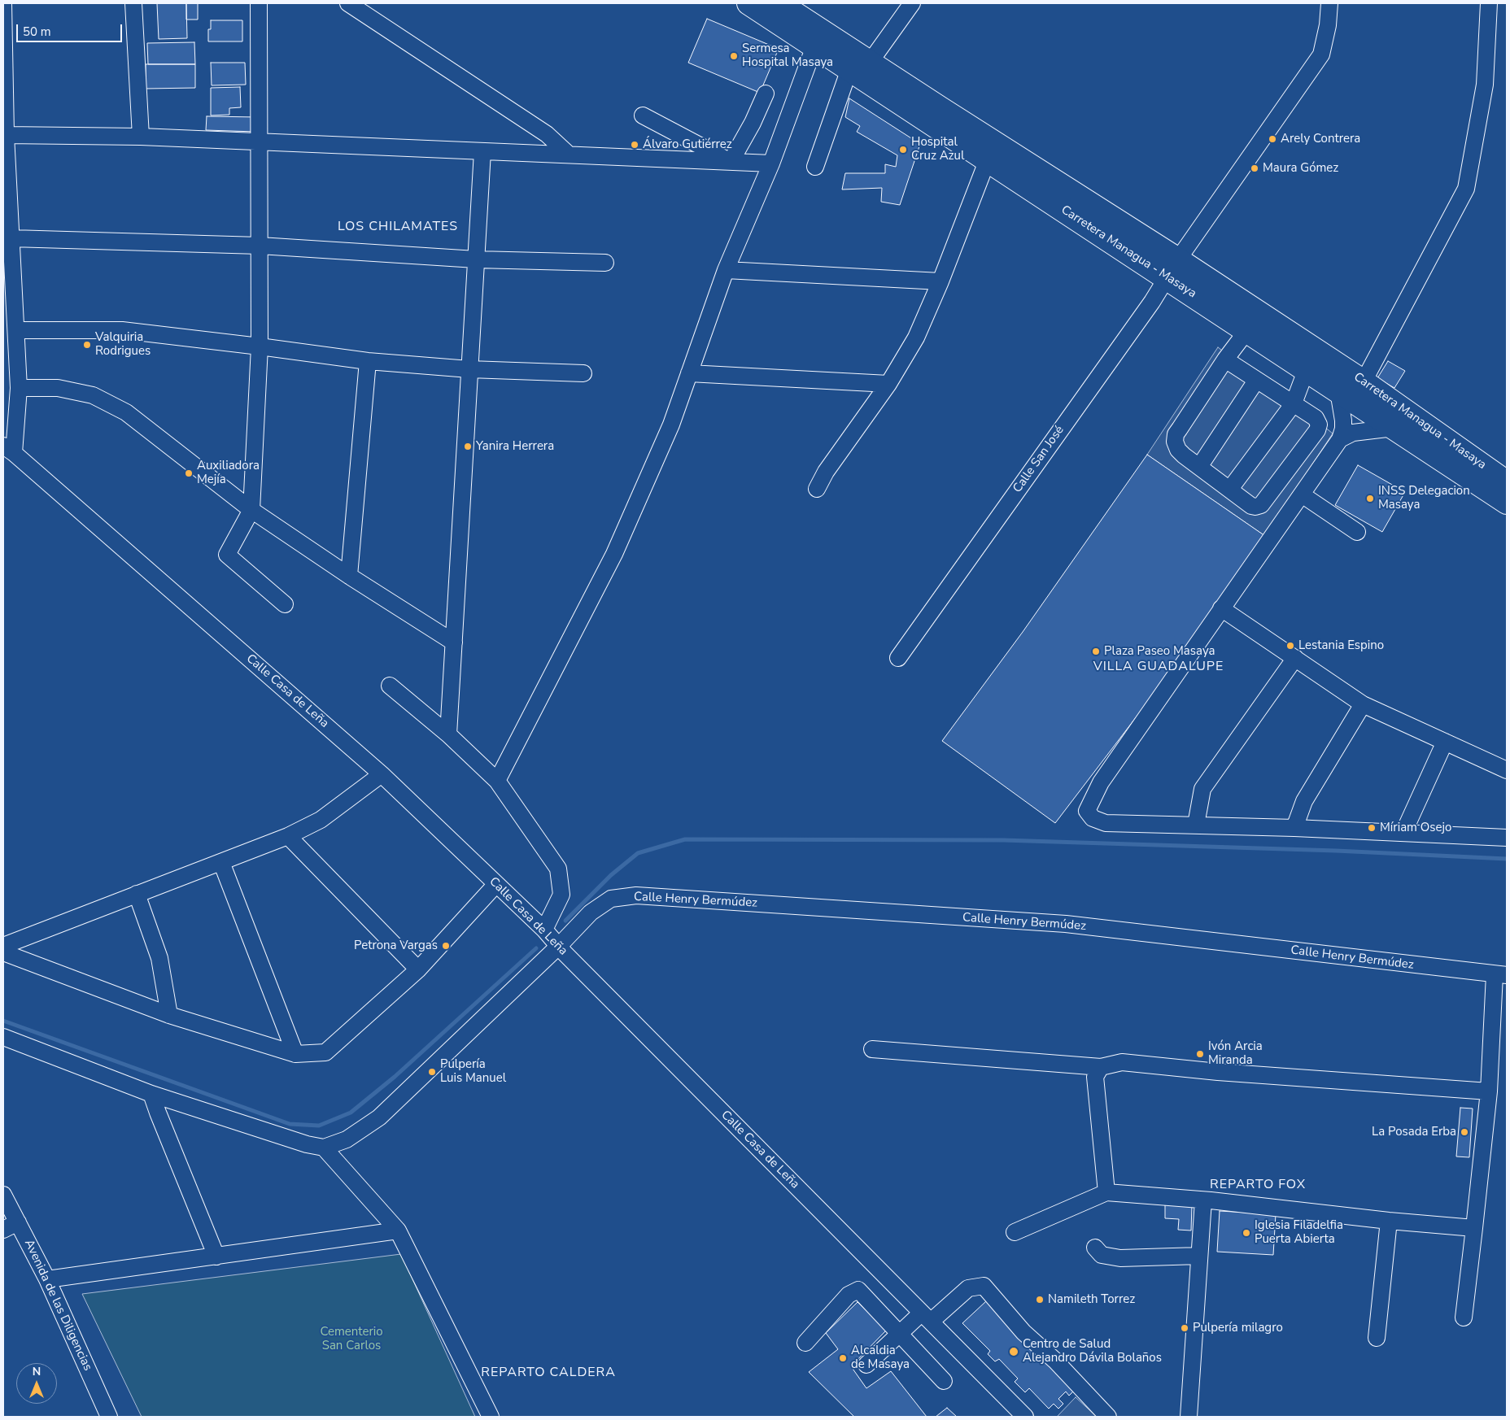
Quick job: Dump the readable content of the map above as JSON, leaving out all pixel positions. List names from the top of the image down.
{
  "streets": {
    "highway": ["Carretera Managua - Masaya"],
    "street": [
      "Calle San José",
      "Calle Casa de Leña",
      "Calle Henry Bermúdez",
      "Avenida de las Diligencias"
    ]
  },
  "crossings": [
    ["Carretera Managua - Masaya", "Calle San José"],
    ["Calle Casa de Leña", "Calle Henry Bermúdez"]
  ],
  "districts": [
    "LOS CHILAMATES",
    "VILLA GUADALUPE",
    "REPARTO FOX",
    "REPARTO CALDERA"
  ],
  "parks": ["Cementerio San Carlos"],
  "places": [
    "Sermesa Hospital Masaya",
    "Arely Contrera",
    "Álvaro Gutiérrez",
    "Hospital Cruz Azul",
    "Maura Gómez",
    "Valquiria Rodrigues",
    "Yanira Herrera",
    "Auxiliadora Mejía",
    "INSS Delegacion Masaya",
    "Lestania Espino",
    "Plaza Paseo Masaya",
    "Míriam Osejo",
    "Petrona Vargas",
    "Ivón Arcia Miranda",
    "Pulpería Luis Manuel",
    "La Posada Erba",
    "Iglesia Filadelfia Puerta Abierta",
    "Namileth Torrez",
    "Pulpería milagro",
    "Centro de Salud Alejandro Dávila Bolaños",
    "Alcaldia de Masaya"
  ],
  "scale_bar": "50 m",
  "north": "top"
}
